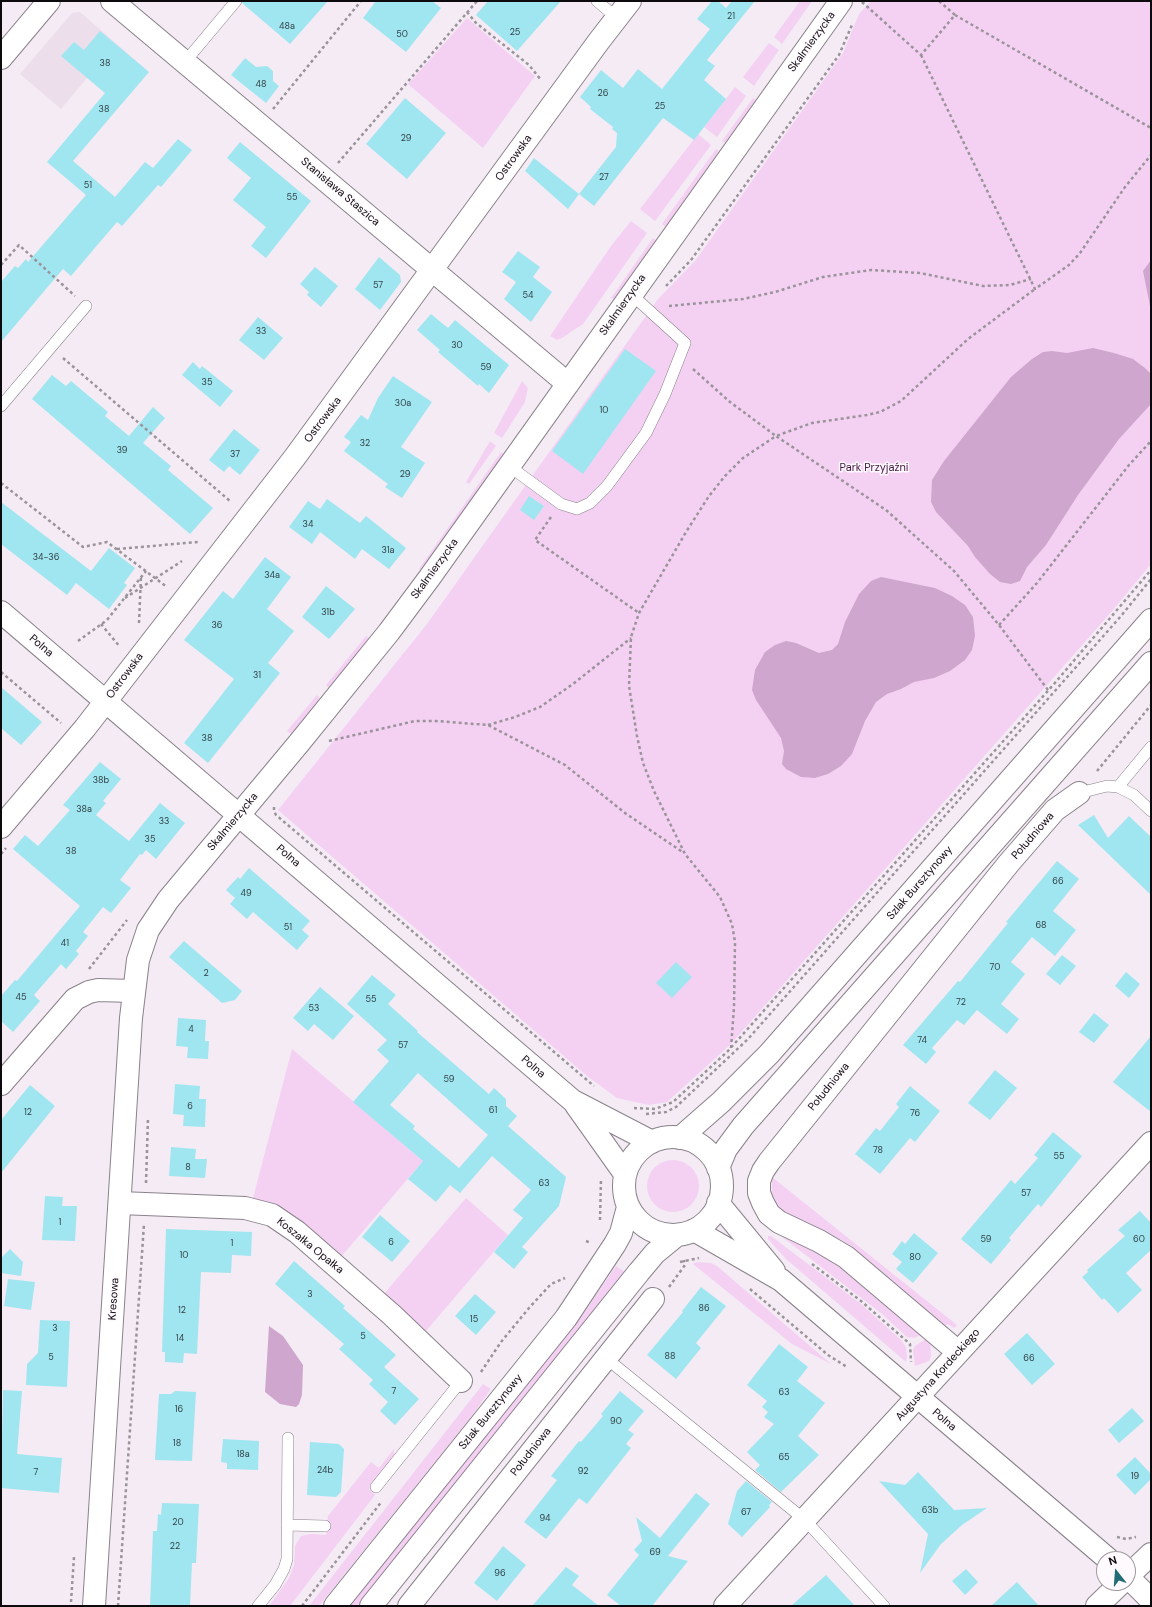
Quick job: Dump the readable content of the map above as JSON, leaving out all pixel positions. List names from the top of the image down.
{
  "streets": {
    "street": [
      "Skalmierzycka",
      "Ostrowska",
      "Stanisława Staszica",
      "Polna",
      "Południowa",
      "Szlak Bursztynowy",
      "Koszałka Opałka",
      "Kresowa",
      "Augustyna Kordeckiego"
    ]
  },
  "crossings": [
    ["Skalmierzycka", "Stanisława Staszica"],
    ["Skalmierzycka", "Polna"],
    ["Skalmierzycka", "Kresowa"],
    ["Ostrowska", "Stanisława Staszica"],
    ["Ostrowska", "Polna"],
    ["Polna", "Szlak Bursztynowy"],
    ["Polna", "Augustyna Kordeckiego"],
    ["Południowa", "Augustyna Kordeckiego"],
    ["Koszałka Opałka", "Kresowa"]
  ],
  "parks": ["Park Przyjaźni"],
  "house_numbers": [
    "21",
    "48a",
    "25",
    "50",
    "38",
    "48",
    "26",
    "25",
    "38",
    "29",
    "27",
    "51",
    "55",
    "57",
    "54",
    "33",
    "30",
    "59",
    "35",
    "30a",
    "10",
    "32",
    "39",
    "37",
    "29",
    "34",
    "31a",
    "34-36",
    "34a",
    "31b",
    "36",
    "31",
    "38",
    "38b",
    "38a",
    "33",
    "35",
    "38",
    "66",
    "49",
    "68",
    "51",
    "41",
    "70",
    "2",
    "45",
    "55",
    "72",
    "53",
    "4",
    "74",
    "57",
    "59",
    "6",
    "61",
    "12",
    "76",
    "78",
    "55",
    "8",
    "63",
    "57",
    "1",
    "59",
    "60",
    "6",
    "1",
    "10",
    "80",
    "3",
    "86",
    "12",
    "15",
    "3",
    "5",
    "14",
    "88",
    "5",
    "66",
    "7",
    "63",
    "16",
    "90",
    "18",
    "18a",
    "65",
    "24b",
    "92",
    "7",
    "19",
    "63b",
    "67",
    "94",
    "20",
    "22",
    "69",
    "96"
  ],
  "north": "top"
}
